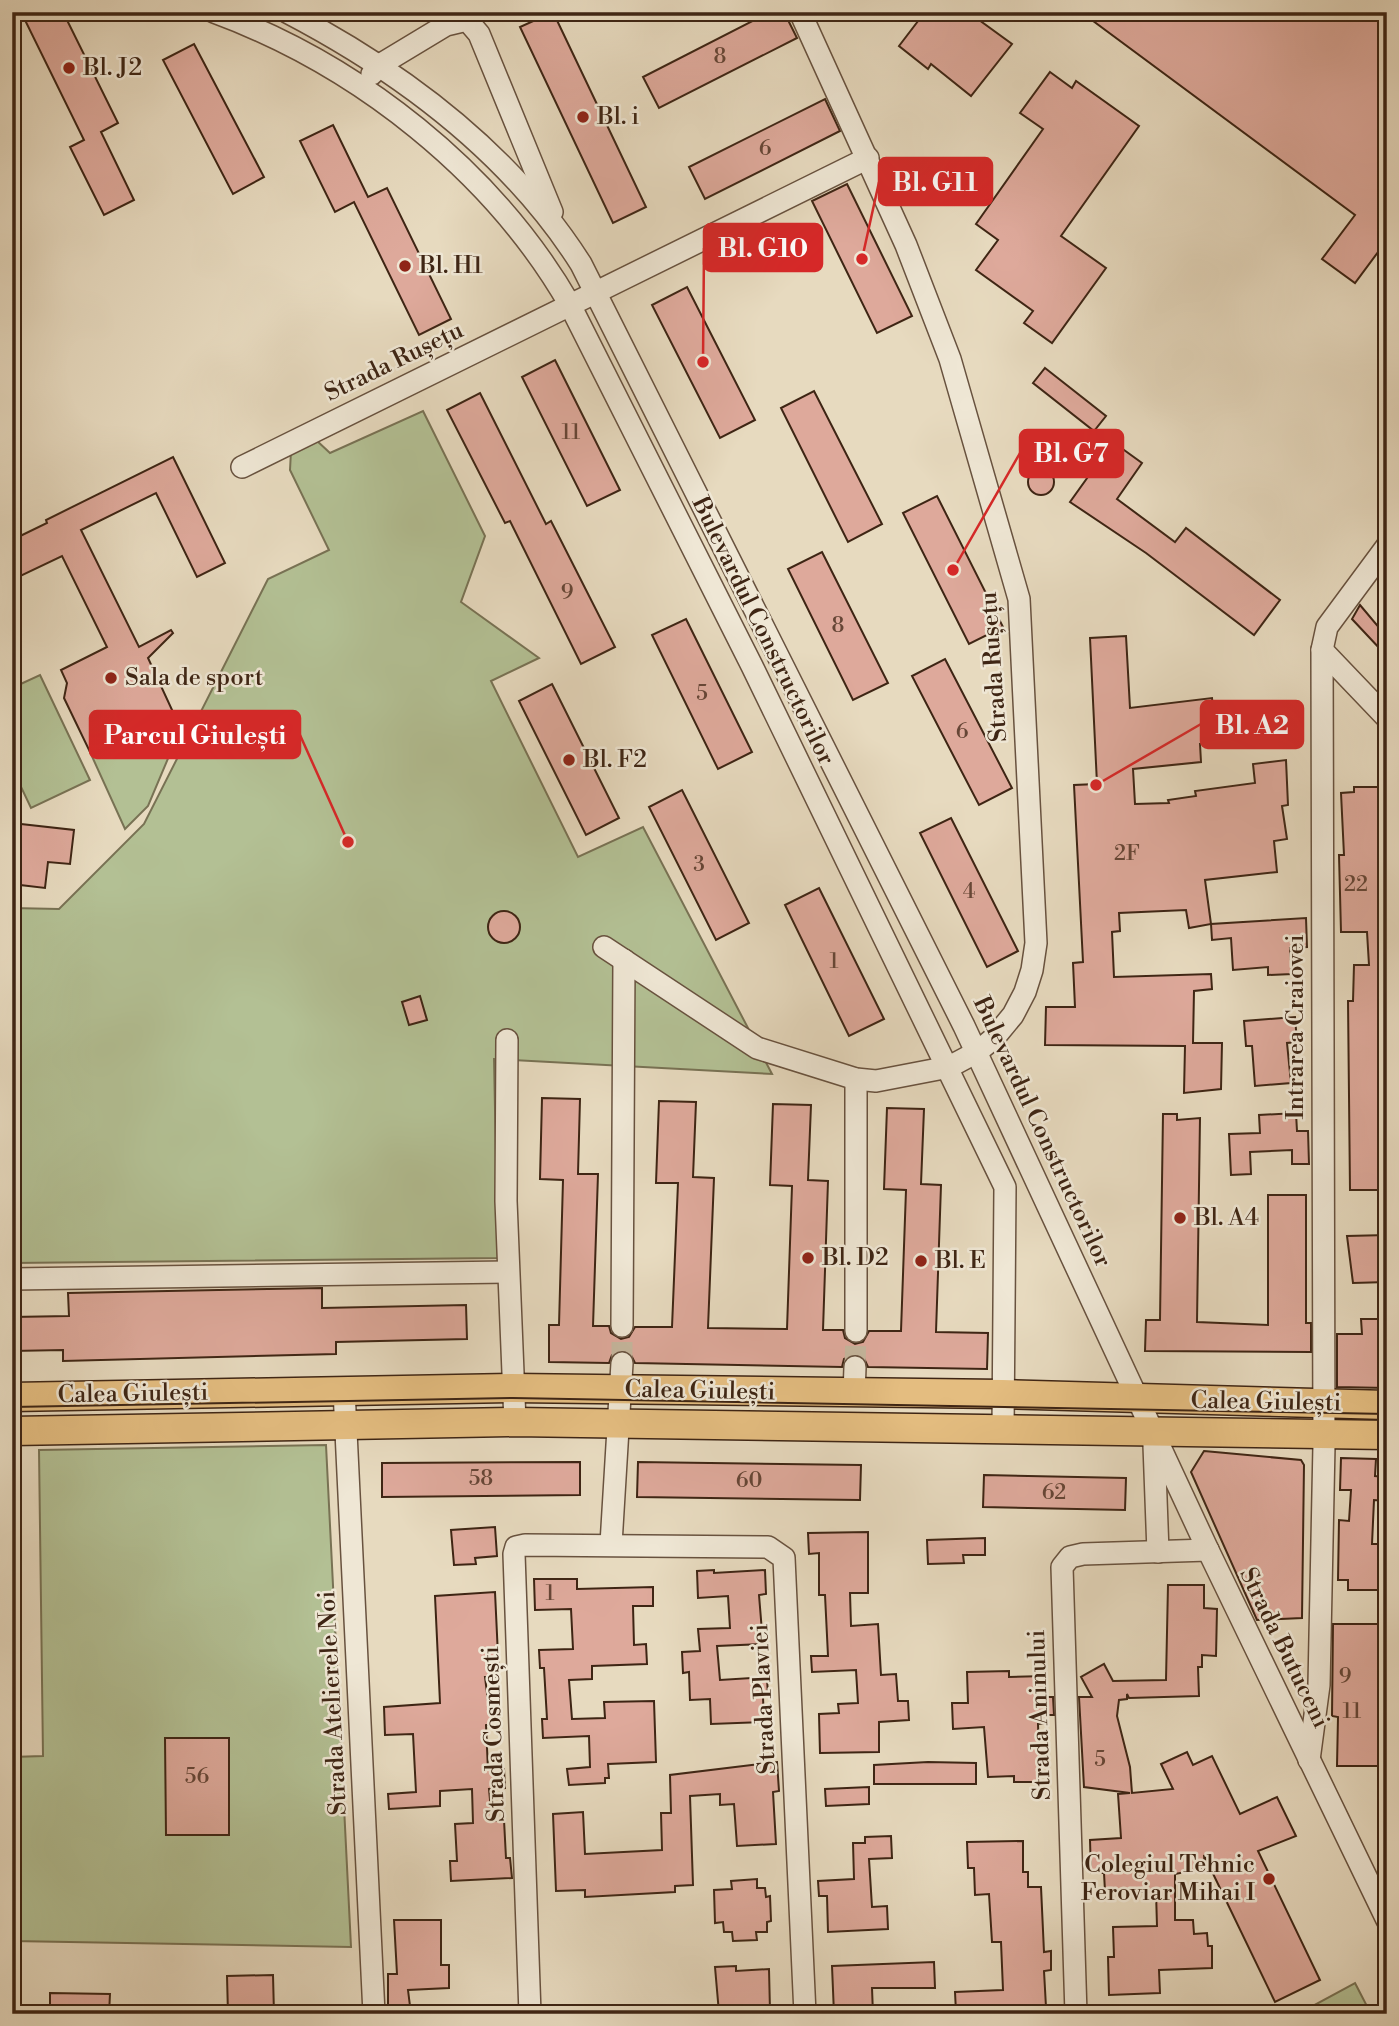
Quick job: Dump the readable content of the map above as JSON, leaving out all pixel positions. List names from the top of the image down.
{
  "streets": {
    "main road": ["Calea Giulești"],
    "street": [
      "Strada Rușețu",
      "Bulevardul Constructorilor",
      "Intrarea Craiovei",
      "Strada Butuceni",
      "Strada Plaviei",
      "Strada Atelierele Noi",
      "Strada Aninului",
      "Strada Cosmești"
    ]
  },
  "crossings": [
    ["Strada Rușețu", "Bulevardul Constructorilor"],
    ["Bulevardul Constructorilor", "Calea Giulești"],
    ["Bulevardul Constructorilor", "Strada Butuceni"],
    ["Intrarea Craiovei", "Calea Giulești"],
    ["Intrarea Craiovei", "Strada Butuceni"],
    ["Calea Giulești", "Strada Butuceni"],
    ["Calea Giulești", "Strada Atelierele Noi"],
    ["Strada Butuceni", "Strada Aninului"],
    ["Strada Plaviei", "Strada Cosmești"]
  ],
  "places": [
    "Bl. J2",
    "Bl. i",
    "Bl. G11",
    "Bl. H1",
    "Bl. G10",
    "Bl. G7",
    "Sala de sport",
    "Bl. F2",
    "Bl. A2",
    "Parcul Giulești",
    "Bl. A4",
    "Bl. D2",
    "Bl. E",
    "Colegiul Tehnic Feroviar Mihai I"
  ],
  "house_numbers": [
    "8",
    "6",
    "11",
    "9",
    "8",
    "5",
    "6",
    "2F",
    "3",
    "22",
    "4",
    "1",
    "58",
    "60",
    "62",
    "1",
    "9",
    "11",
    "5",
    "56"
  ]
}
